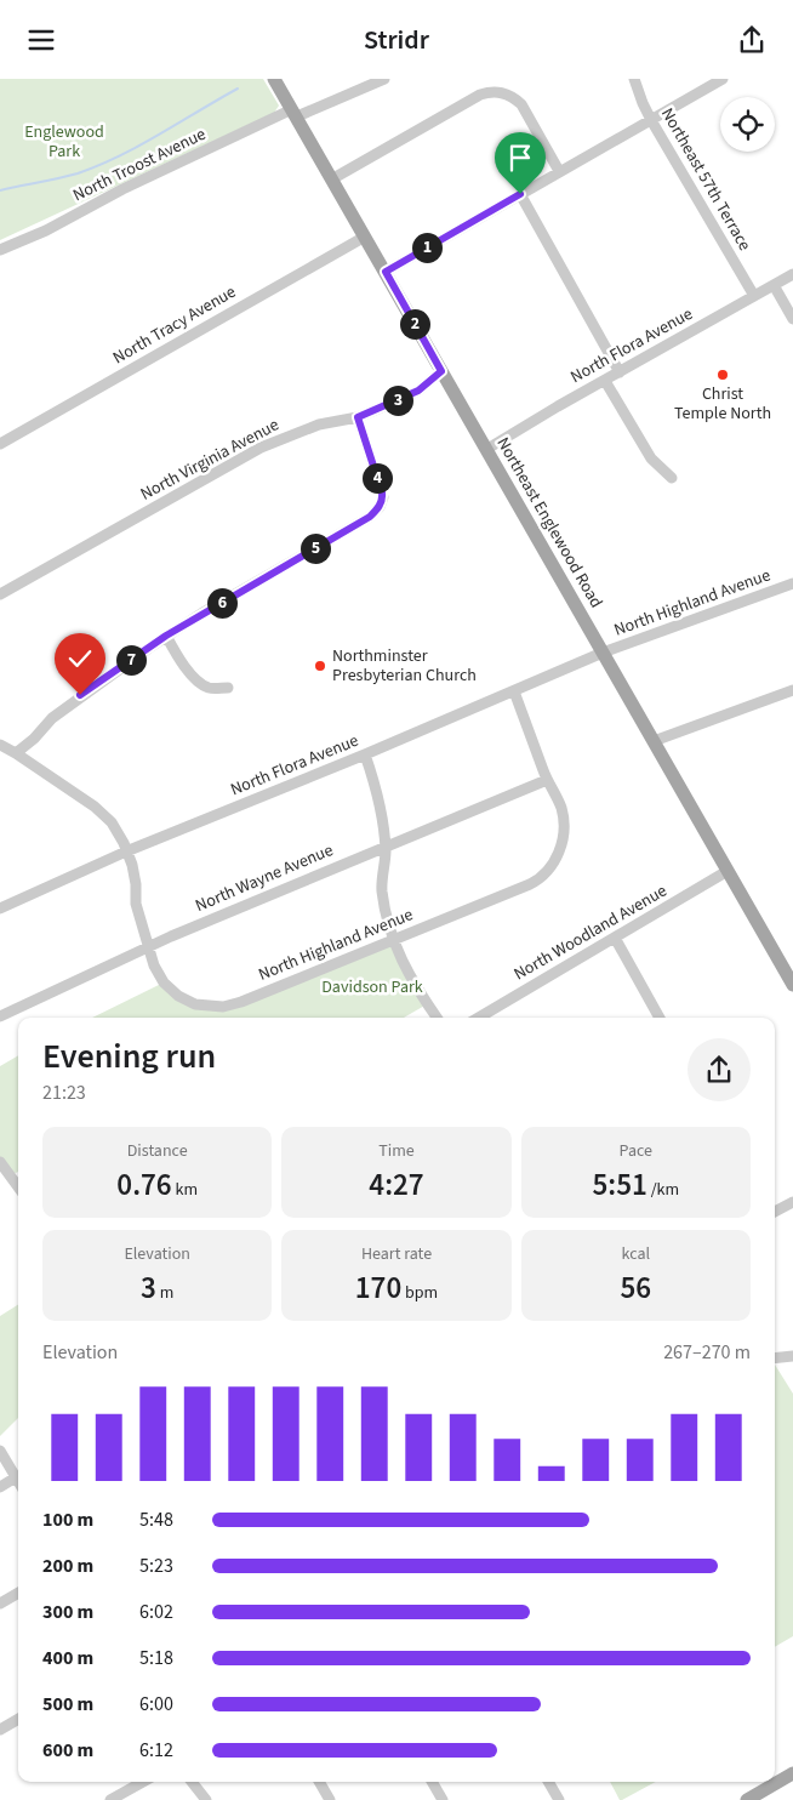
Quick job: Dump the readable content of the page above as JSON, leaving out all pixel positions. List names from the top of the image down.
{
  "streets": {
    "main road": ["Northeast Englewood Road"],
    "street": [
      "North Troost Avenue",
      "Northeast 57th Terrace",
      "North Tracy Avenue",
      "North Flora Avenue",
      "North Virginia Avenue",
      "North Highland Avenue",
      "North Wayne Avenue",
      "North Woodland Avenue"
    ]
  },
  "crossings": [
    ["North Troost Avenue", "Northeast Englewood Road"],
    ["Northeast 57th Terrace", "North Flora Avenue"],
    ["North Tracy Avenue", "Northeast Englewood Road"],
    ["North Flora Avenue", "Northeast Englewood Road"],
    ["North Flora Avenue", "North Highland Avenue"],
    ["North Virginia Avenue", "Northeast Englewood Road"],
    ["Northeast Englewood Road", "North Highland Avenue"],
    ["Northeast Englewood Road", "North Woodland Avenue"],
    ["North Highland Avenue", "North Wayne Avenue"]
  ],
  "parks": ["Englewood Park", "Davidson Park"],
  "places": ["Christ Temple North", "Northminster Presbyterian Church"],
  "page": {
    "header": "Stridr",
    "pins": [
      "1",
      "2",
      "3",
      "4",
      "5",
      "6",
      "7"
    ],
    "heading": ["Evening run", "21:23"],
    "stats": [
      ["Distance", "0.76 km"],
      ["Time", "4:27"],
      ["Pace", "5:51 /km"],
      ["Elevation", "3 m"],
      ["Heart rate", "170 bpm"],
      ["kcal", "56"]
    ],
    "chart": ["Elevation", "267–270 m"],
    "list": [
      {
        "name": "100 m",
        "note": "5:48"
      },
      {
        "name": "200 m",
        "note": "5:23"
      },
      {
        "name": "300 m",
        "note": "6:02"
      },
      {
        "name": "400 m",
        "note": "5:18"
      },
      {
        "name": "500 m",
        "note": "6:00"
      },
      {
        "name": "600 m",
        "note": "6:12"
      }
    ]
  }
}
